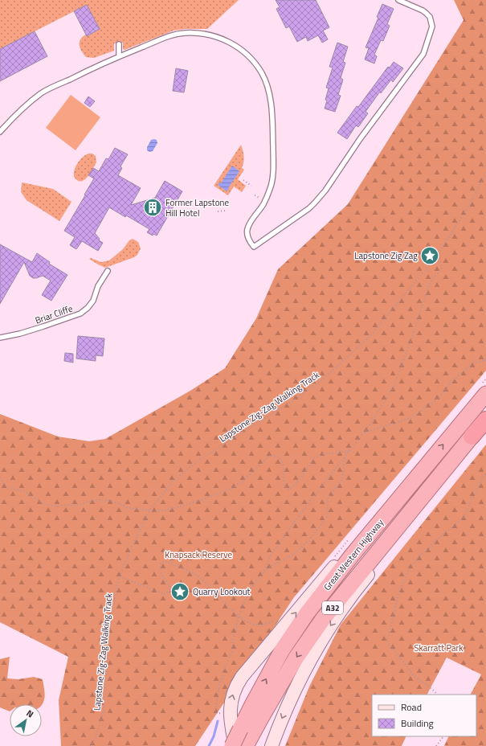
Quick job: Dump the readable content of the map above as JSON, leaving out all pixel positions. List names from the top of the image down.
{
  "streets": {
    "highway": ["Great Western Highway", "A32"],
    "lane": ["Briar Cliffe"],
    "path": ["Lapstone Zig-Zag Walking Track"]
  },
  "parks": ["Knapsack Reserve", "Skarratt Park"],
  "places": {
    "building": ["Former Lapstone Hill Hotel"],
    "place": ["Lapstone Zig Zag", "Quarry Lookout"]
  },
  "legend": ["Road", "Building"],
  "north": "top right"
}
